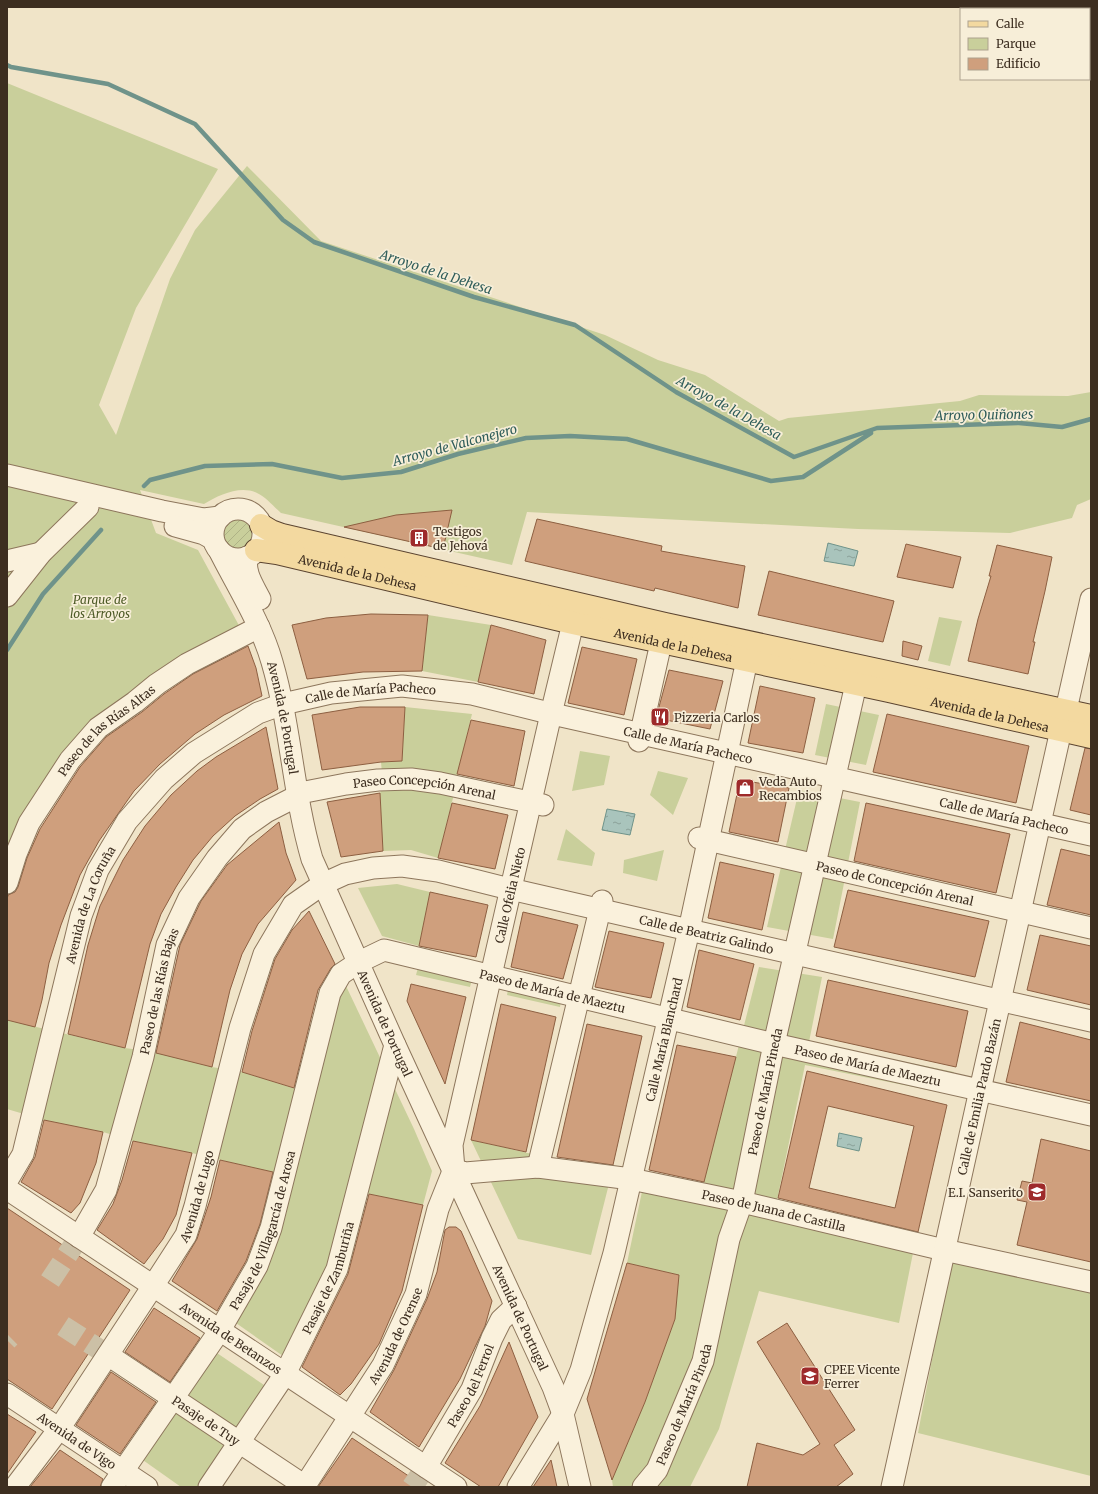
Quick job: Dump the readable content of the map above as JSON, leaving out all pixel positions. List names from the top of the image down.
{
  "streets": {
    "main road": ["Avenida de la Dehesa"],
    "street": [
      "Calle de María Pacheco",
      "Avenida de Portugal",
      "Paseo de las Rías Altas",
      "Paseo Concepción Arenal",
      "Paseo de Concepción Arenal",
      "Calle Ofelia Nieto",
      "Avenida de La Coruña",
      "Calle de Beatriz Galindo",
      "Paseo de María de Maeztu",
      "Paseo de las Rías Bajas",
      "Calle María Blanchard",
      "Paseo de María Pineda",
      "Calle de Emilia Pardo Bazán",
      "Avenida de Lugo",
      "Paseo de Juana de Castilla",
      "Pasaje de Villagarcía de Arosa",
      "Pasaje de Zamburiña",
      "Avenida de Orense",
      "Avenida de Betanzos",
      "Paseo del Ferrol",
      "Pasaje de Tuy",
      "Avenida de Vigo"
    ]
  },
  "crossings": [
    ["Avenida de la Dehesa", "Avenida de Portugal"],
    ["Avenida de la Dehesa", "Calle Ofelia Nieto"],
    ["Avenida de la Dehesa", "Calle María Blanchard"],
    ["Avenida de la Dehesa", "Paseo de María Pineda"],
    ["Avenida de la Dehesa", "Calle de Emilia Pardo Bazán"],
    ["Calle de María Pacheco", "Avenida de Portugal"],
    ["Calle de María Pacheco", "Calle Ofelia Nieto"],
    ["Calle de María Pacheco", "Avenida de La Coruña"],
    ["Calle de María Pacheco", "Calle María Blanchard"],
    ["Calle de María Pacheco", "Paseo de María Pineda"],
    ["Calle de María Pacheco", "Calle de Emilia Pardo Bazán"],
    ["Avenida de Portugal", "Paseo de las Rías Altas"],
    ["Avenida de Portugal", "Paseo Concepción Arenal"],
    ["Avenida de Portugal", "Calle Ofelia Nieto"],
    ["Avenida de Portugal", "Avenida de La Coruña"],
    ["Avenida de Portugal", "Calle de Beatriz Galindo"],
    ["Avenida de Portugal", "Paseo de María de Maeztu"],
    ["Avenida de Portugal", "Paseo de las Rías Bajas"],
    ["Avenida de Portugal", "Calle María Blanchard"],
    ["Avenida de Portugal", "Avenida de Lugo"],
    ["Avenida de Portugal", "Paseo de Juana de Castilla"],
    ["Avenida de Portugal", "Pasaje de Villagarcía de Arosa"],
    ["Avenida de Portugal", "Pasaje de Zamburiña"],
    ["Avenida de Portugal", "Avenida de Orense"],
    ["Avenida de Portugal", "Paseo del Ferrol"],
    ["Paseo Concepción Arenal", "Calle Ofelia Nieto"],
    ["Paseo Concepción Arenal", "Paseo de las Rías Bajas"],
    ["Paseo de Concepción Arenal", "Calle María Blanchard"],
    ["Paseo de Concepción Arenal", "Paseo de María Pineda"],
    ["Paseo de Concepción Arenal", "Calle de Emilia Pardo Bazán"],
    ["Calle Ofelia Nieto", "Calle de Beatriz Galindo"],
    ["Calle Ofelia Nieto", "Paseo de María de Maeztu"],
    ["Calle Ofelia Nieto", "Paseo de Juana de Castilla"],
    ["Calle Ofelia Nieto", "Avenida de Orense"],
    ["Calle de Beatriz Galindo", "Calle María Blanchard"],
    ["Calle de Beatriz Galindo", "Paseo de María Pineda"],
    ["Calle de Beatriz Galindo", "Calle de Emilia Pardo Bazán"],
    ["Calle de Beatriz Galindo", "Avenida de Lugo"],
    ["Paseo de María de Maeztu", "Calle María Blanchard"],
    ["Paseo de María de Maeztu", "Paseo de María Pineda"],
    ["Paseo de María de Maeztu", "Calle de Emilia Pardo Bazán"],
    ["Paseo de María de Maeztu", "Pasaje de Villagarcía de Arosa"],
    ["Paseo de las Rías Bajas", "Avenida de Betanzos"],
    ["Calle María Blanchard", "Paseo de Juana de Castilla"],
    ["Paseo de María Pineda", "Paseo de Juana de Castilla"],
    ["Calle de Emilia Pardo Bazán", "Paseo de Juana de Castilla"],
    ["Avenida de Lugo", "Avenida de Betanzos"],
    ["Avenida de Lugo", "Pasaje de Tuy"],
    ["Avenida de Lugo", "Avenida de Vigo"],
    ["Paseo de Juana de Castilla", "Avenida de Orense"],
    ["Pasaje de Villagarcía de Arosa", "Avenida de Betanzos"],
    ["Pasaje de Villagarcía de Arosa", "Pasaje de Tuy"],
    ["Pasaje de Villagarcía de Arosa", "Avenida de Vigo"],
    ["Pasaje de Zamburiña", "Avenida de Betanzos"],
    ["Pasaje de Zamburiña", "Pasaje de Tuy"],
    ["Avenida de Orense", "Avenida de Betanzos"],
    ["Avenida de Orense", "Pasaje de Tuy"],
    ["Avenida de Betanzos", "Paseo del Ferrol"]
  ],
  "water": ["Arroyo de la Dehesa", "Arroyo Quiñones", "Arroyo de Valconejero"],
  "parks": ["Parque de los Arroyos"],
  "places": {
    "building": ["Testigos de Jehová"],
    "restaurant": ["Pizzeria Carlos"],
    "shop": ["Veda Auto Recambios"],
    "school or university": ["E.I. Sanserito", "CPEE Vicente Ferrer"]
  },
  "legend": ["Calle", "Parque", "Edificio"]
}
